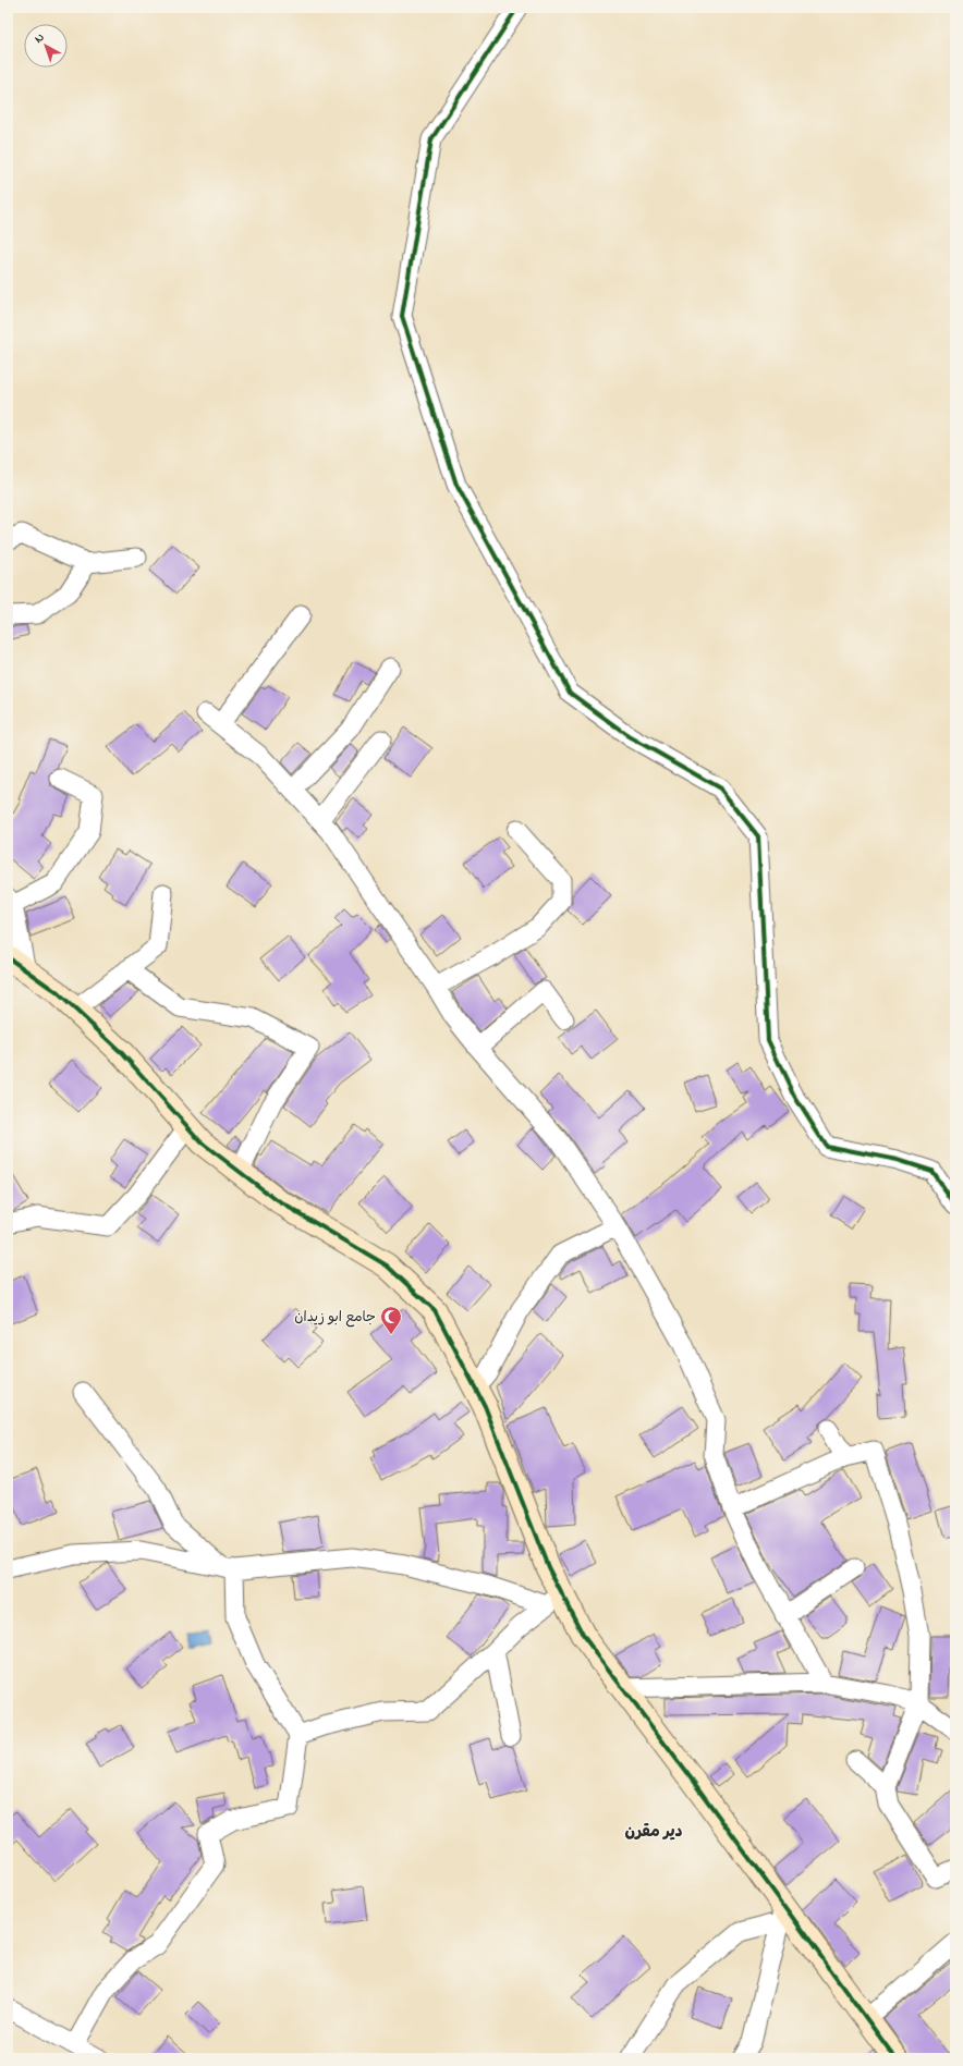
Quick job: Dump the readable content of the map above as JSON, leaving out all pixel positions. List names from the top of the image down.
{
  "districts": ["دير مقرن"],
  "places": {
    "mosque": ["جامع ابو زيدان"]
  },
  "north": "top left"
}
